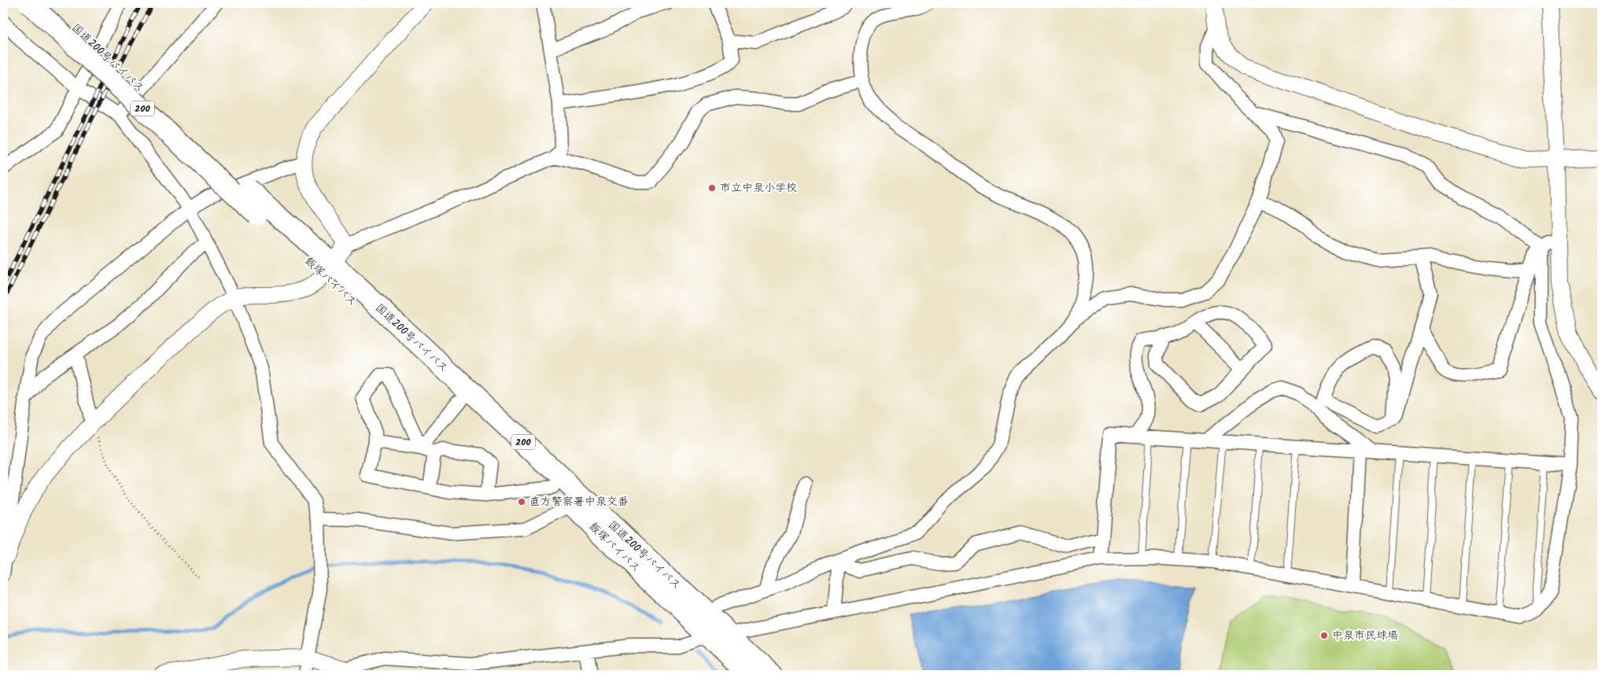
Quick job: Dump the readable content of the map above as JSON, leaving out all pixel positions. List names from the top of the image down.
{
  "streets": {
    "highway": ["国道200号バイパス", "200", "飯塚バイパス"]
  },
  "crossings": [
    ["国道200号バイパス", "200"],
    ["国道200号バイパス", "飯塚バイパス"]
  ],
  "places": ["市立中泉小学校", "直方警察署中泉交番", "中泉市民球場"]
}
